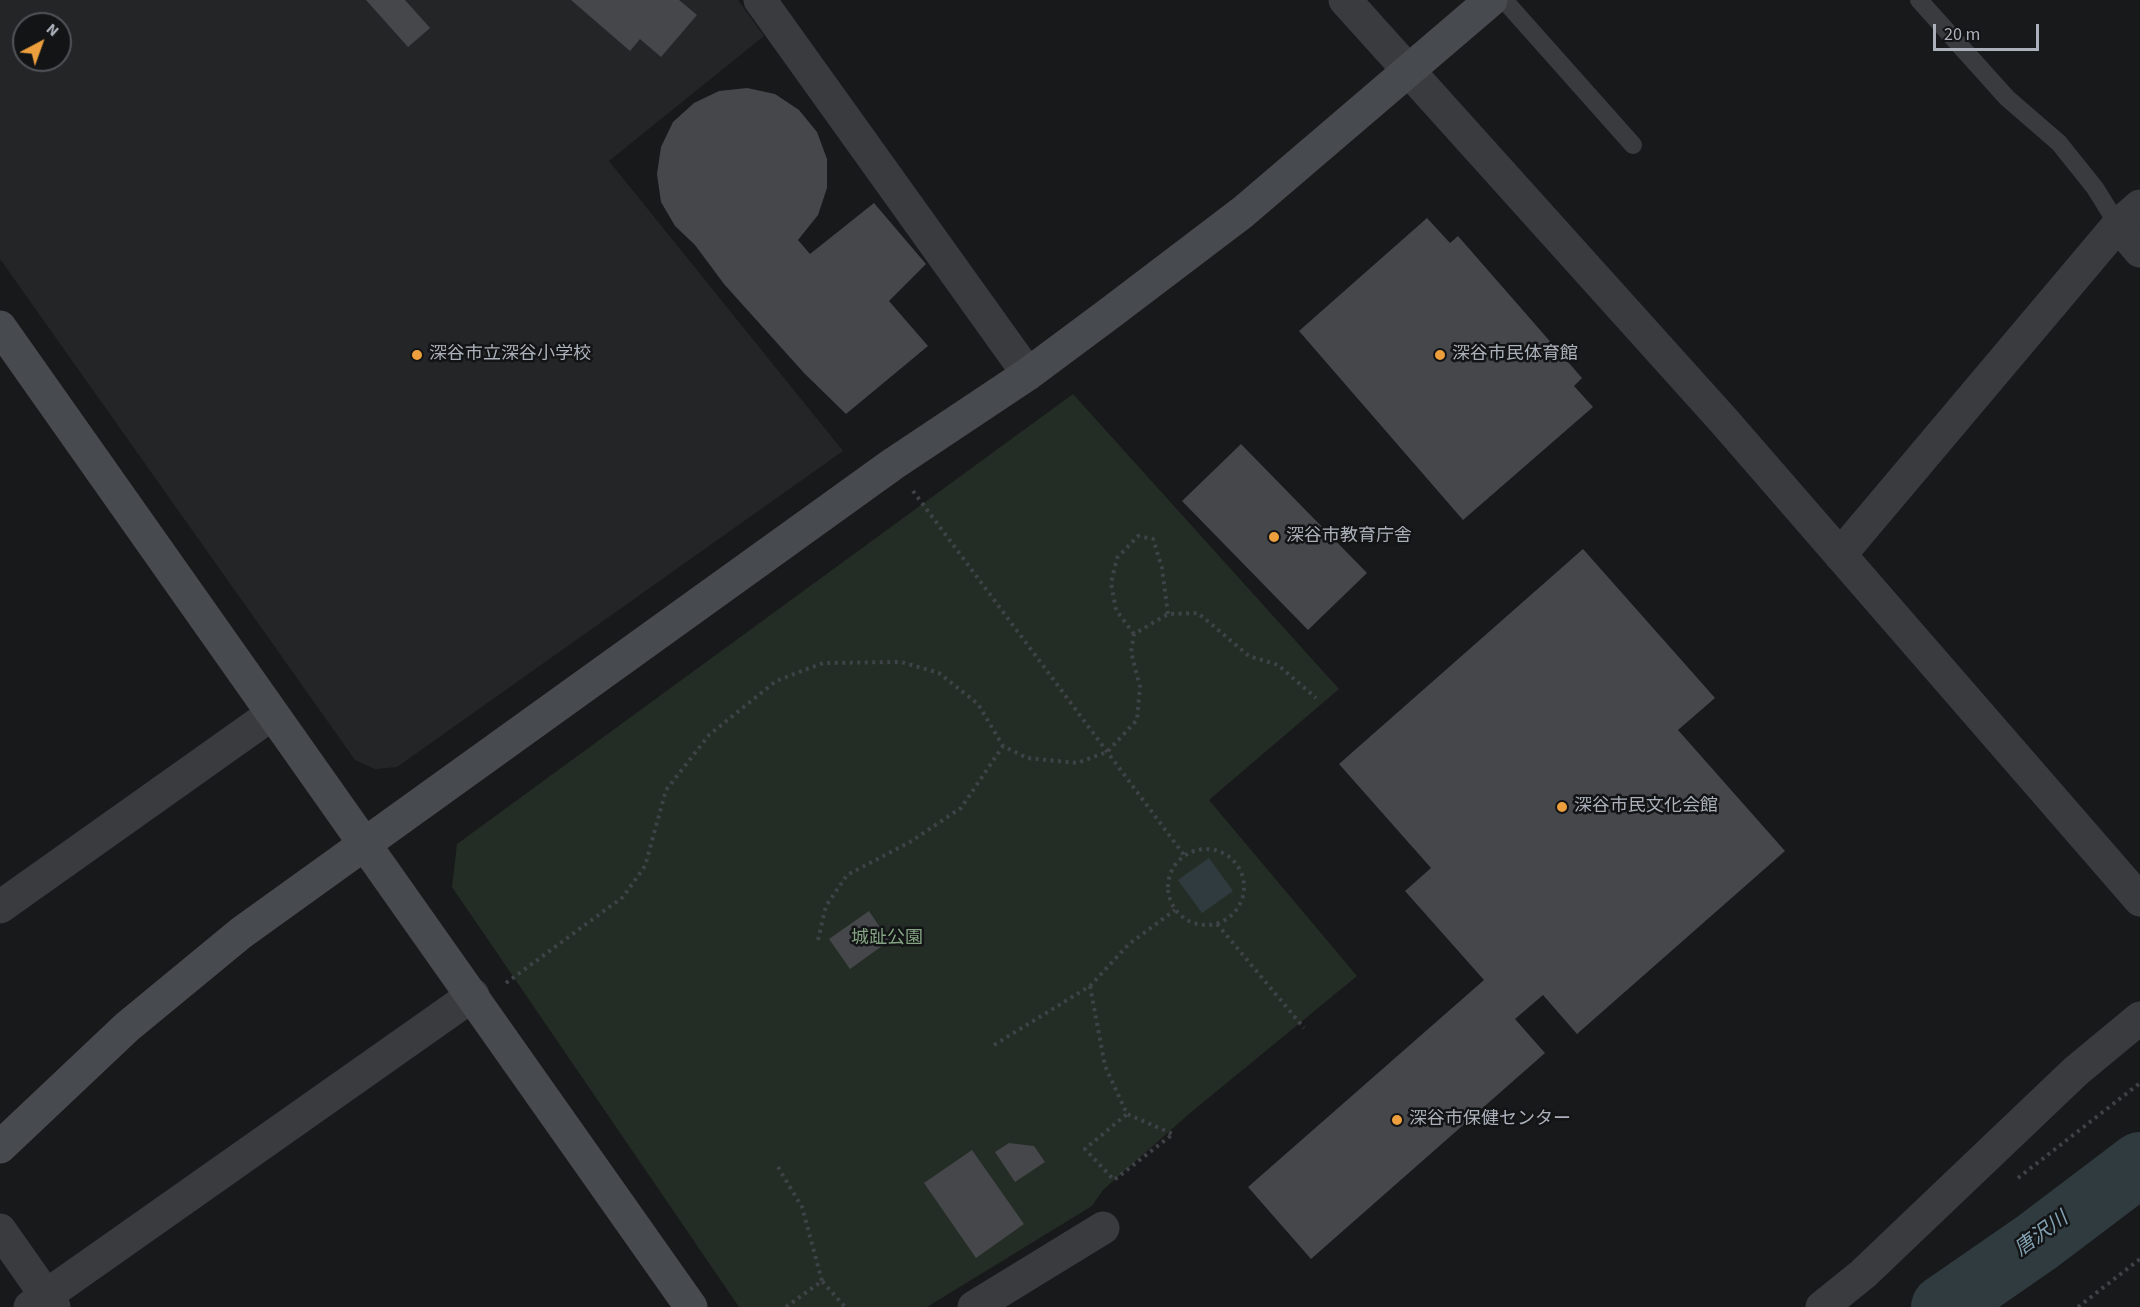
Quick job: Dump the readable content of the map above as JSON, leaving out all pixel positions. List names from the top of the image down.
{
  "water": ["唐沢川"],
  "parks": ["城趾公園"],
  "places": [
    "深谷市立深谷小学校",
    "深谷市民体育館",
    "深谷市教育庁舎",
    "深谷市民文化会館",
    "深谷市保健センター"
  ],
  "scale_bar": "20 m",
  "north": "top right"
}
